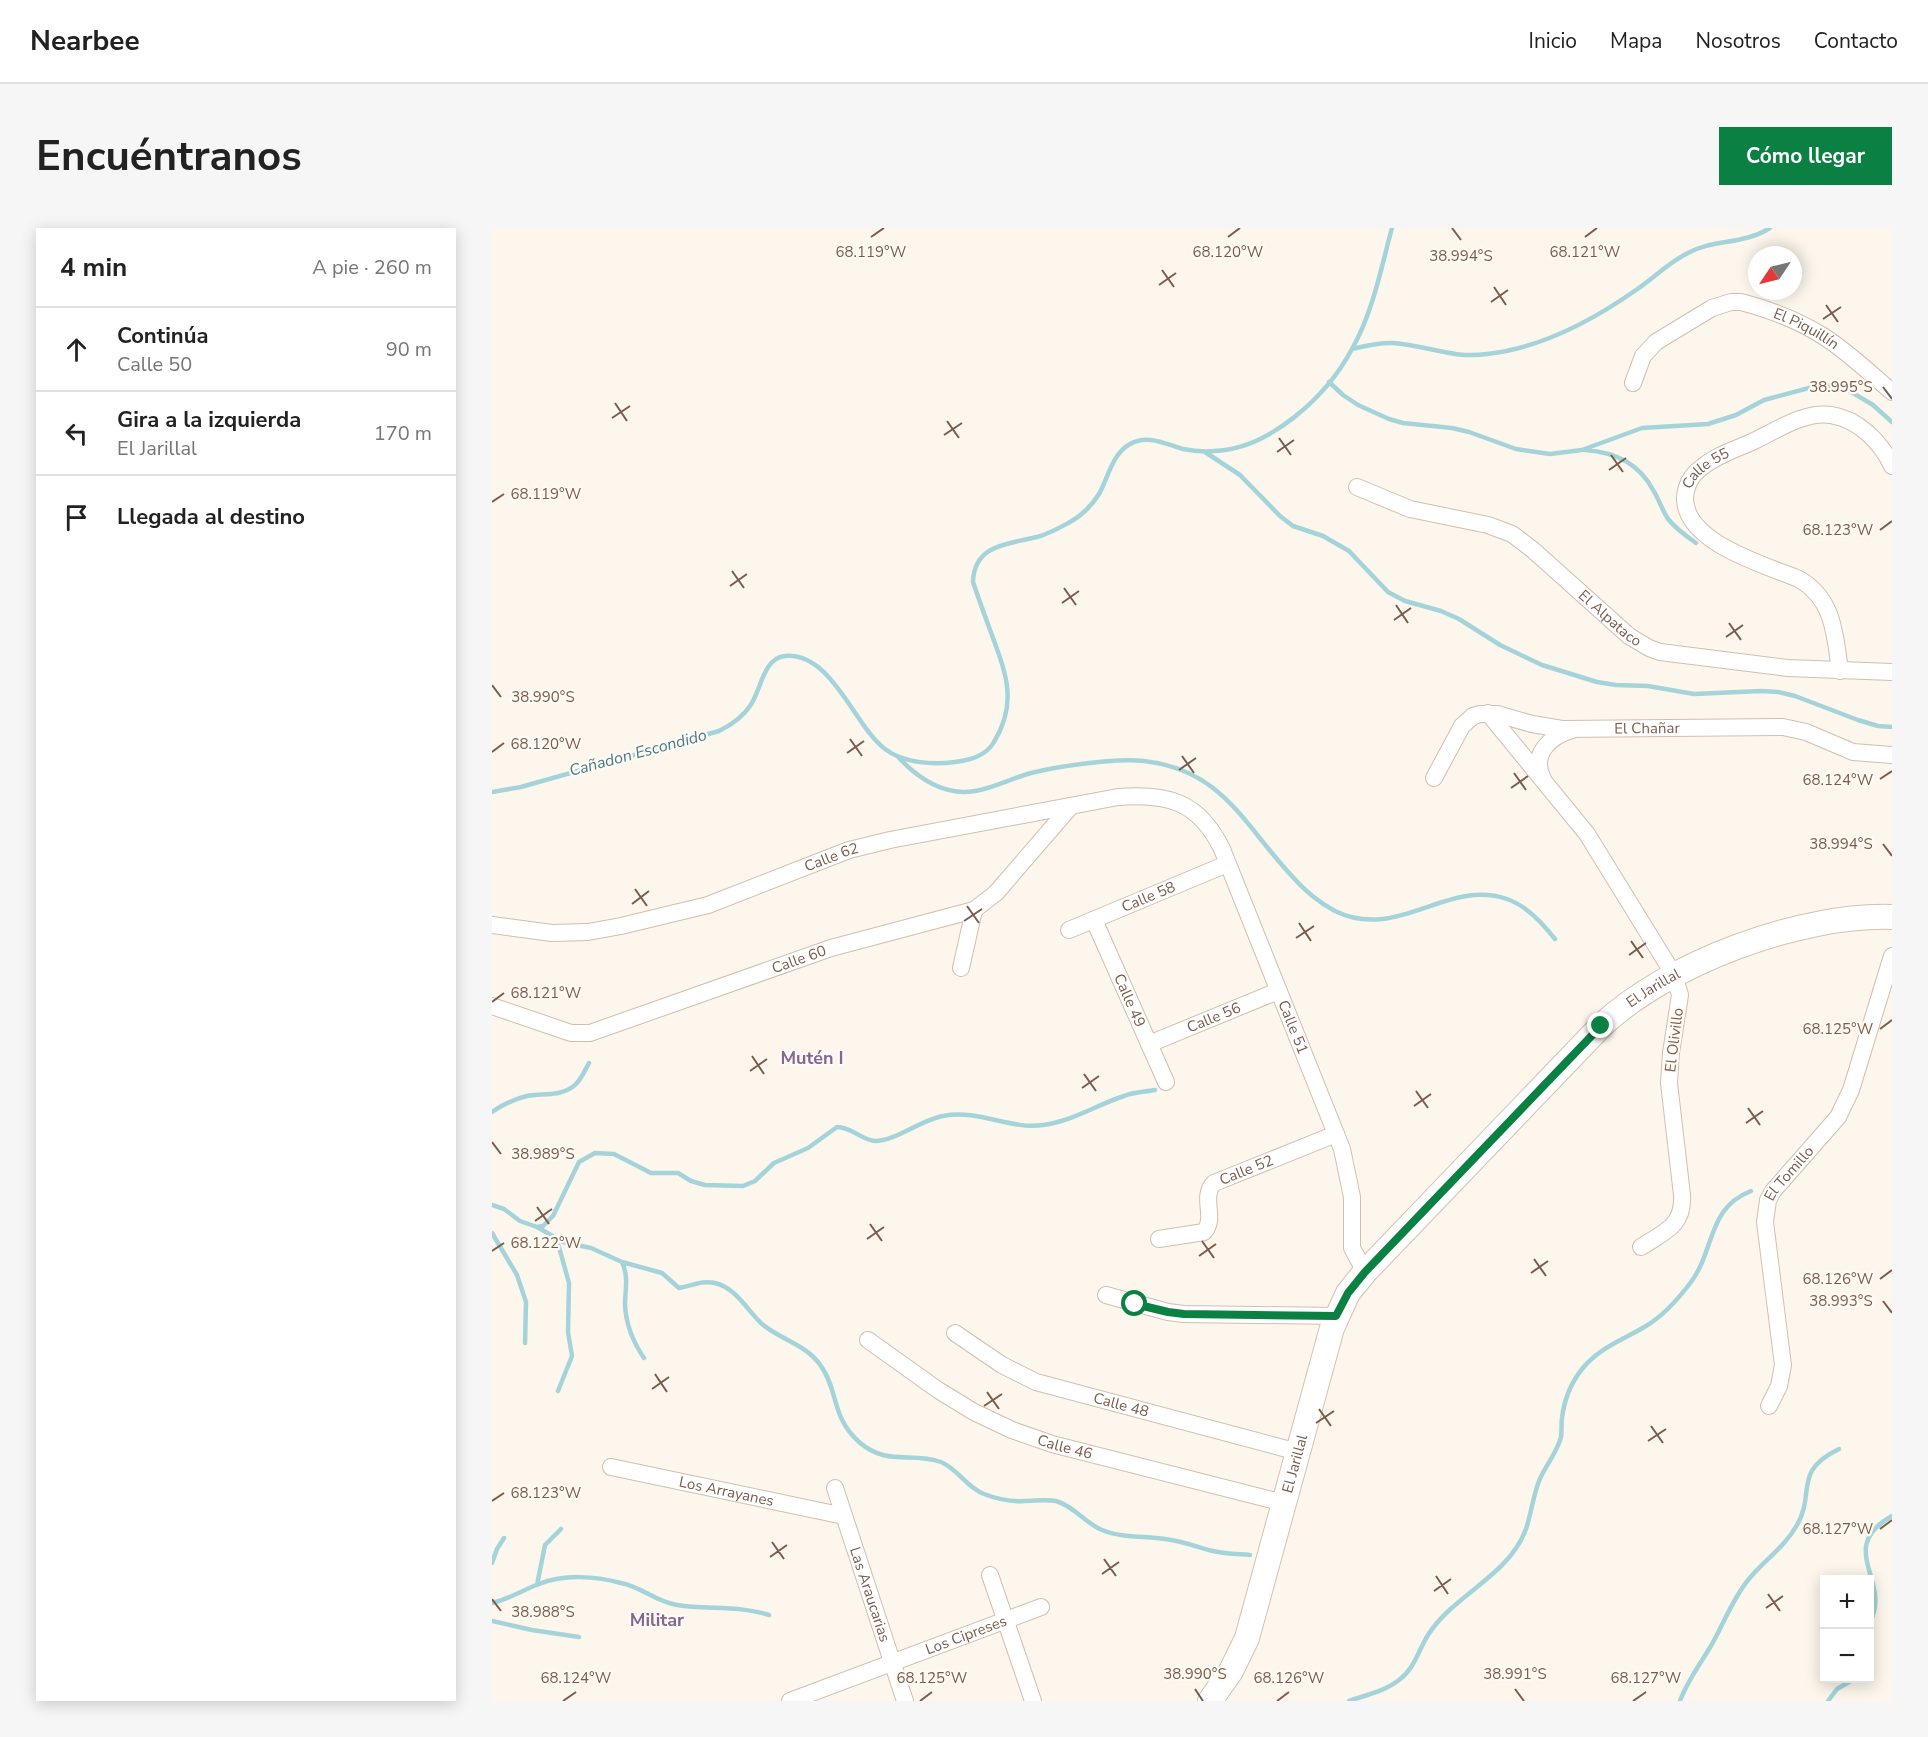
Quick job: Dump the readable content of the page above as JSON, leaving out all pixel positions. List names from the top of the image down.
{
  "streets": {
    "street": [
      "El Piquillín",
      "Calle 55",
      "El Alpataco",
      "El Chañar",
      "Calle 62",
      "Calle 58",
      "Calle 60",
      "El Jarillal",
      "Calle 49",
      "Calle 56",
      "Calle 51",
      "El Olivillo",
      "Calle 52",
      "El Tomillo",
      "Calle 48",
      "Calle 46",
      "Los Arrayanes",
      "Las Araucarias",
      "Los Cipreses"
    ]
  },
  "crossings": [
    ["Calle 55", "El Alpataco"],
    ["El Chañar", "El Olivillo"],
    ["Calle 62", "Calle 60"],
    ["Calle 62", "Calle 51"],
    ["Calle 58", "Calle 49"],
    ["Calle 58", "Calle 51"],
    ["El Jarillal", "Calle 51"],
    ["El Jarillal", "El Olivillo"],
    ["El Jarillal", "Calle 48"],
    ["El Jarillal", "Calle 46"],
    ["Calle 49", "Calle 56"],
    ["Calle 56", "Calle 51"],
    ["Calle 51", "Calle 52"],
    ["Los Arrayanes", "Las Araucarias"],
    ["Las Araucarias", "Los Cipreses"]
  ],
  "districts": ["Mutén I", "Militar"],
  "water": ["Cañadon Escondido"],
  "north": "bottom left",
  "page": {
    "header": "Nearbee",
    "nav": [
      "Inicio",
      "Mapa",
      "Nosotros",
      "Contacto"
    ],
    "buttons": "Cómo llegar",
    "title": "Encuéntranos",
    "heading": ["4 min", "A pie · 260 m"],
    "list": [
      ["Continúa", "Calle 50", "90 m"],
      ["Gira a la izquierda", "El Jarillal", "170 m"],
      "Llegada al destino"
    ],
    "map_buttons": ["+", "−"]
  },
  "coordinates": [
    "68.119°W",
    "68.120°W",
    "68.121°W",
    "38.994°S",
    "38.995°S",
    "68.123°W",
    "38.990°S",
    "68.124°W",
    "68.125°W",
    "38.989°S",
    "68.122°W",
    "68.126°W",
    "38.993°S",
    "68.127°W",
    "38.988°S",
    "38.991°S"
  ]
}
